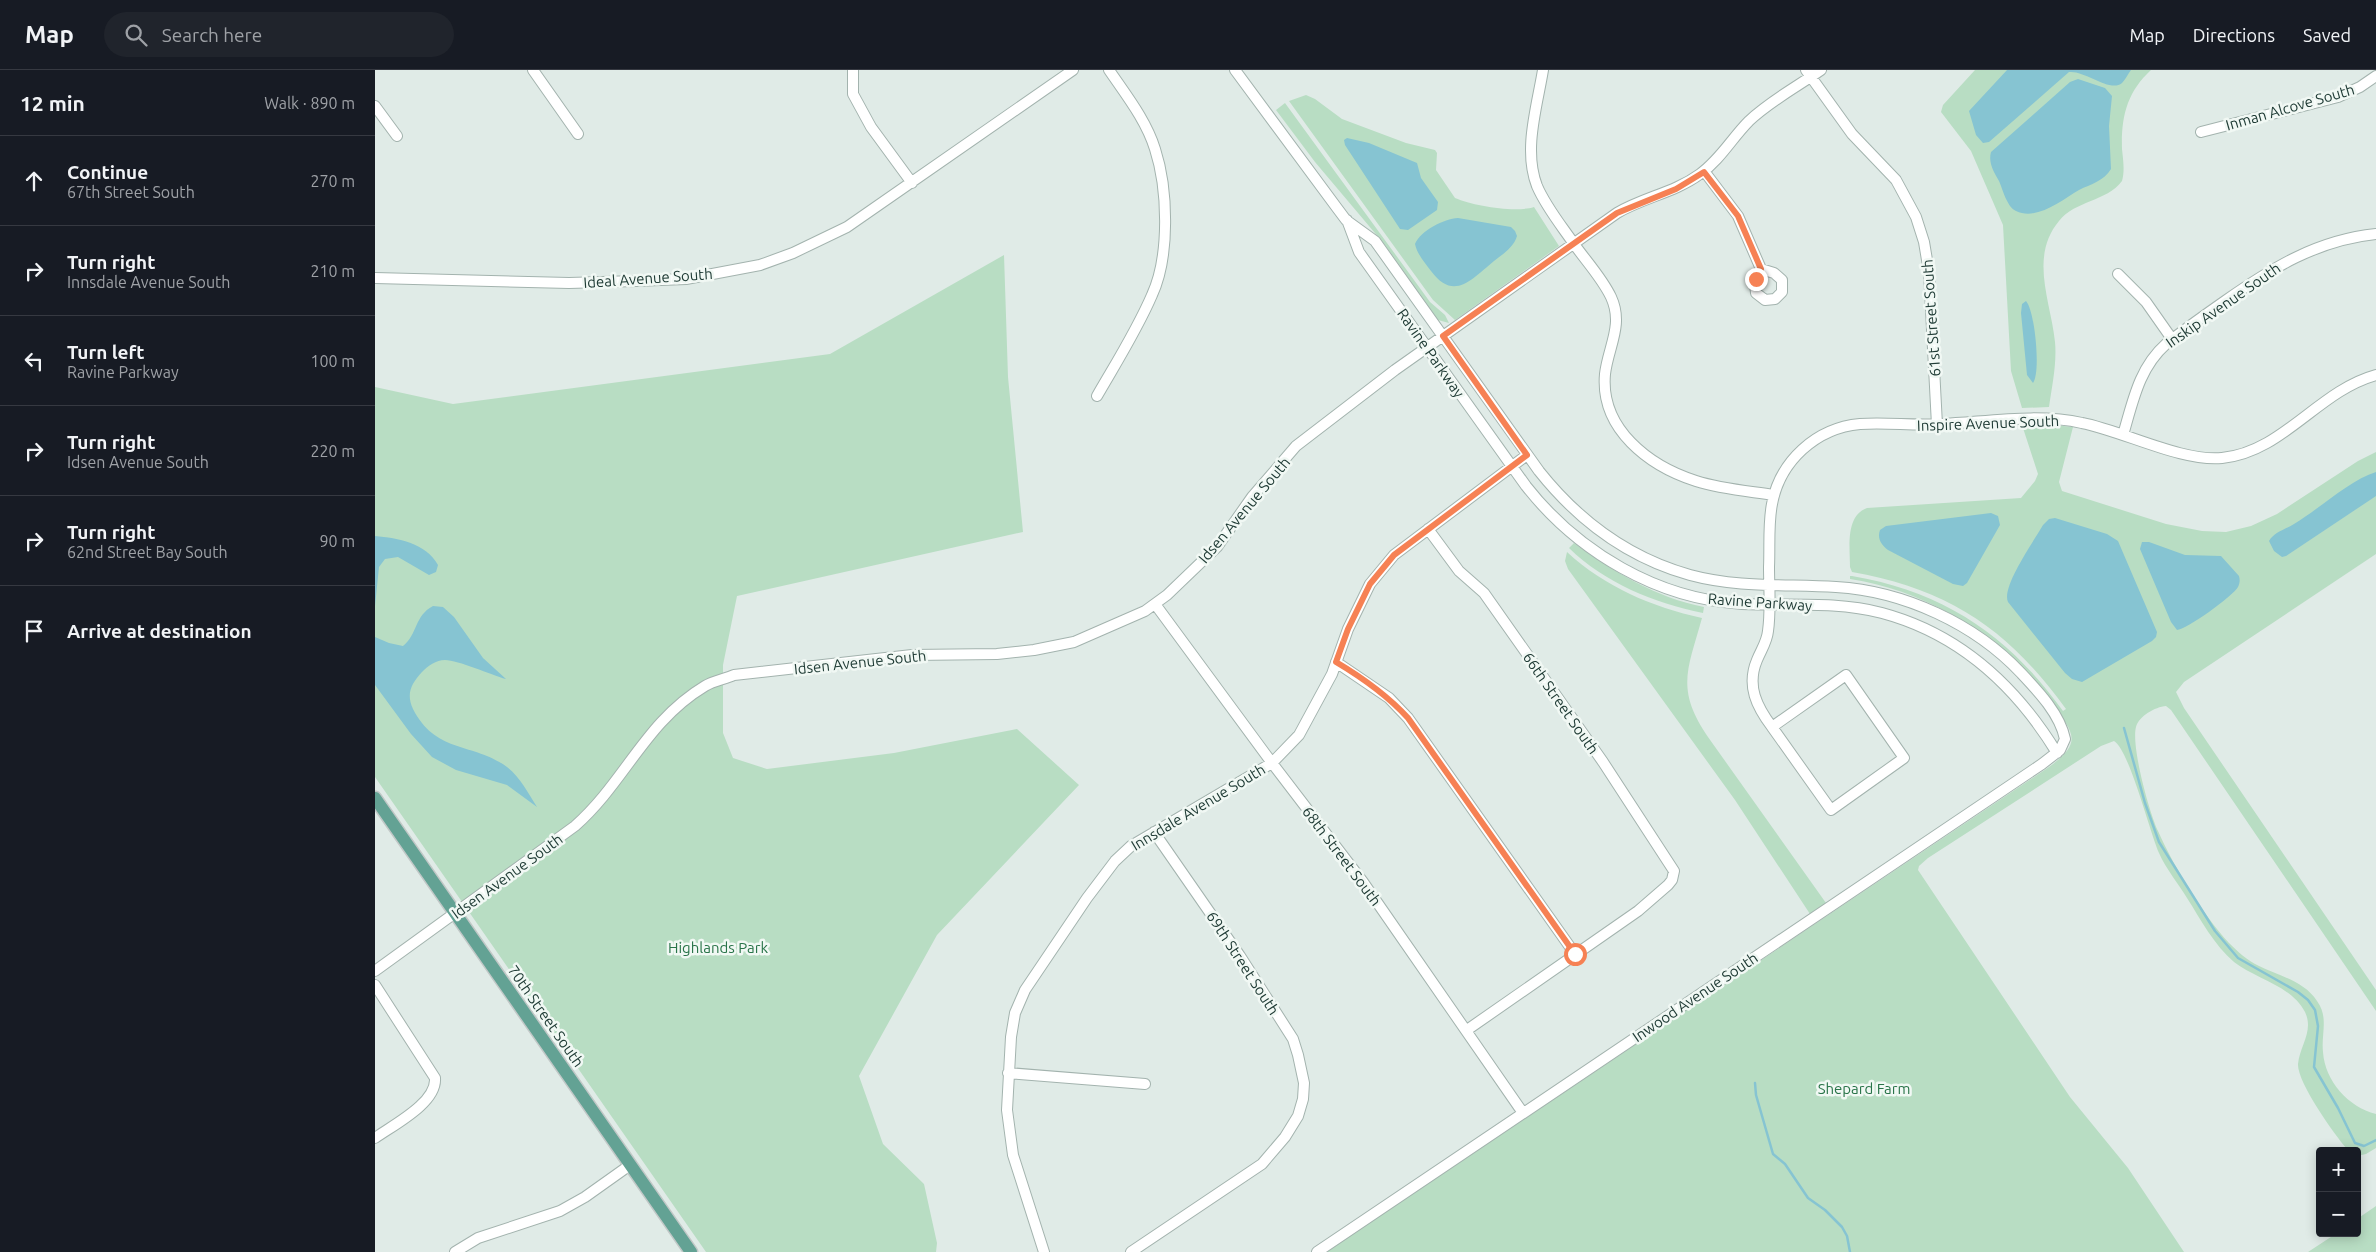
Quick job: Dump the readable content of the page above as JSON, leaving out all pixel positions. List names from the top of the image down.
{
  "streets": {
    "main road": ["70th Street South"],
    "street": [
      "Inman Alcove South",
      "Ideal Avenue South",
      "Inskip Avenue South",
      "61st Street South",
      "Ravine Parkway",
      "Inspire Avenue South",
      "Idsen Avenue South",
      "66th Street South",
      "Innsdale Avenue South",
      "68th Street South",
      "69th Street South",
      "Inwood Avenue South"
    ]
  },
  "crossings": [
    ["Inskip Avenue South", "Inspire Avenue South"],
    ["61st Street South", "Inspire Avenue South"],
    ["61st Street South", "Idsen Avenue South"],
    ["Ravine Parkway", "Inspire Avenue South"],
    ["Ravine Parkway", "Idsen Avenue South"],
    ["Ravine Parkway", "Innsdale Avenue South"],
    ["Ravine Parkway", "Inwood Avenue South"],
    ["Idsen Avenue South", "68th Street South"],
    ["Idsen Avenue South", "70th Street South"],
    ["66th Street South", "Innsdale Avenue South"],
    ["Innsdale Avenue South", "68th Street South"],
    ["Innsdale Avenue South", "69th Street South"],
    ["68th Street South", "Inwood Avenue South"]
  ],
  "parks": ["Highlands Park", "Shepard Farm"],
  "page": {
    "header": "Map",
    "search": "Search here",
    "nav": ["Map", "Directions", "Saved"],
    "heading": ["12 min", "Walk · 890 m"],
    "list": [
      ["Continue", "67th Street South", "270 m"],
      ["Turn right", "Innsdale Avenue South", "210 m"],
      ["Turn left", "Ravine Parkway", "100 m"],
      ["Turn right", "Idsen Avenue South", "220 m"],
      ["Turn right", "62nd Street Bay South", "90 m"],
      "Arrive at destination"
    ],
    "map_buttons": ["+", "−"]
  }
}
